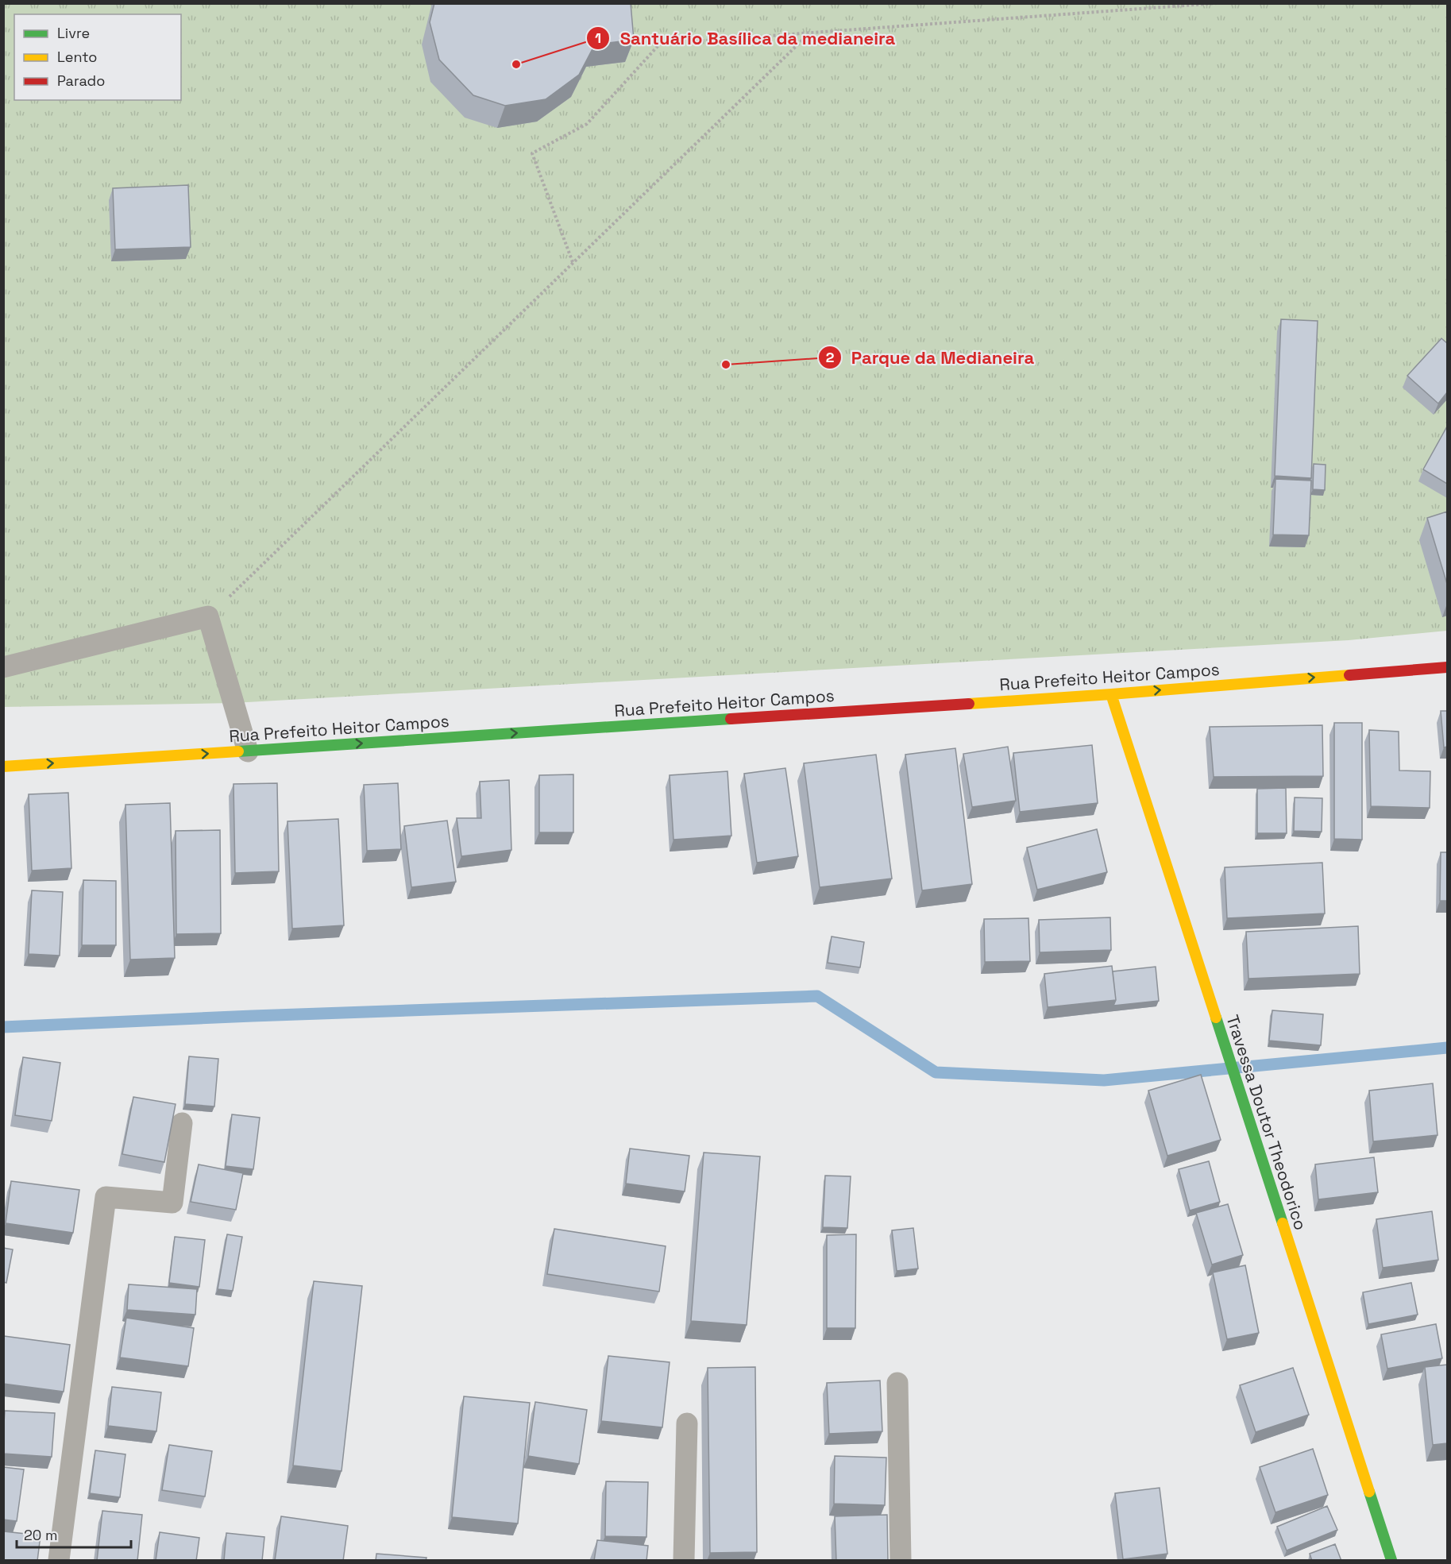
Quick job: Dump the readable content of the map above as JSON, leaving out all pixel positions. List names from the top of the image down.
{
  "streets": {
    "street": ["Rua Prefeito Heitor Campos", "Travessa Doutor Theodorico"]
  },
  "crossings": [
    ["Rua Prefeito Heitor Campos", "Travessa Doutor Theodorico"]
  ],
  "one_way": ["Rua Prefeito Heitor Campos"],
  "places": ["Santuário Basílica da medianeira", "Parque da Medianeira"],
  "legend": ["Livre", "Lento", "Parado"],
  "scale_bar": "20 m"
}
